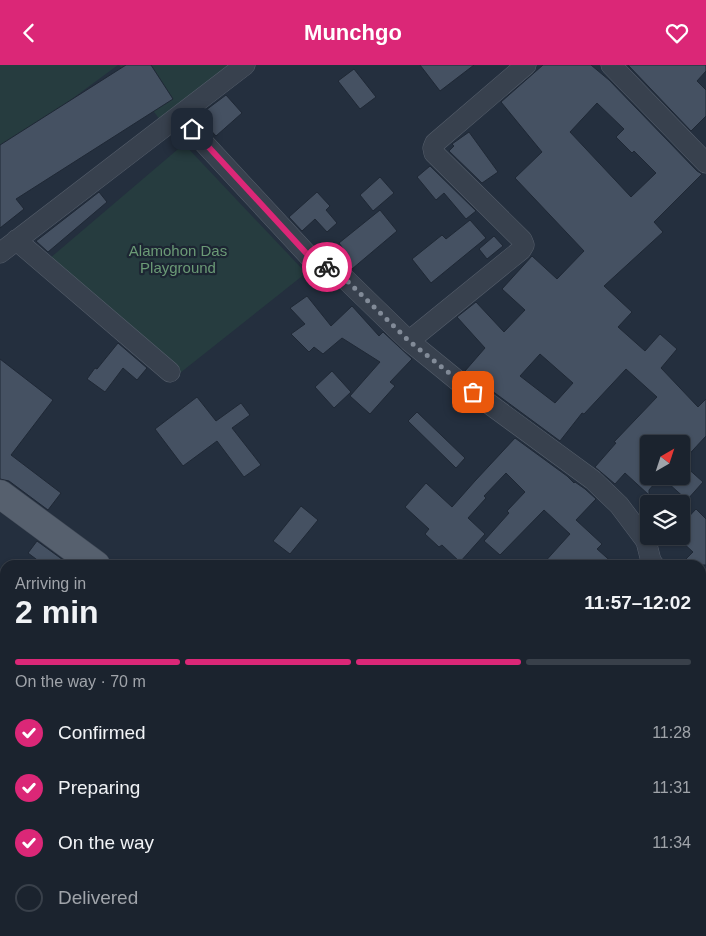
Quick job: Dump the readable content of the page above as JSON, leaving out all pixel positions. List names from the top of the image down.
{
  "parks": ["Alamohon Das Playground"],
  "north": "top right",
  "page": {
    "header": "Munchgo",
    "heading": ["2 min", "Arriving in", "11:57–12:02"],
    "bar": "On the way · 70 m",
    "list": [
      ["Confirmed", "11:28"],
      ["Preparing", "11:31"],
      ["On the way", "11:34"],
      "Delivered"
    ]
  }
}
